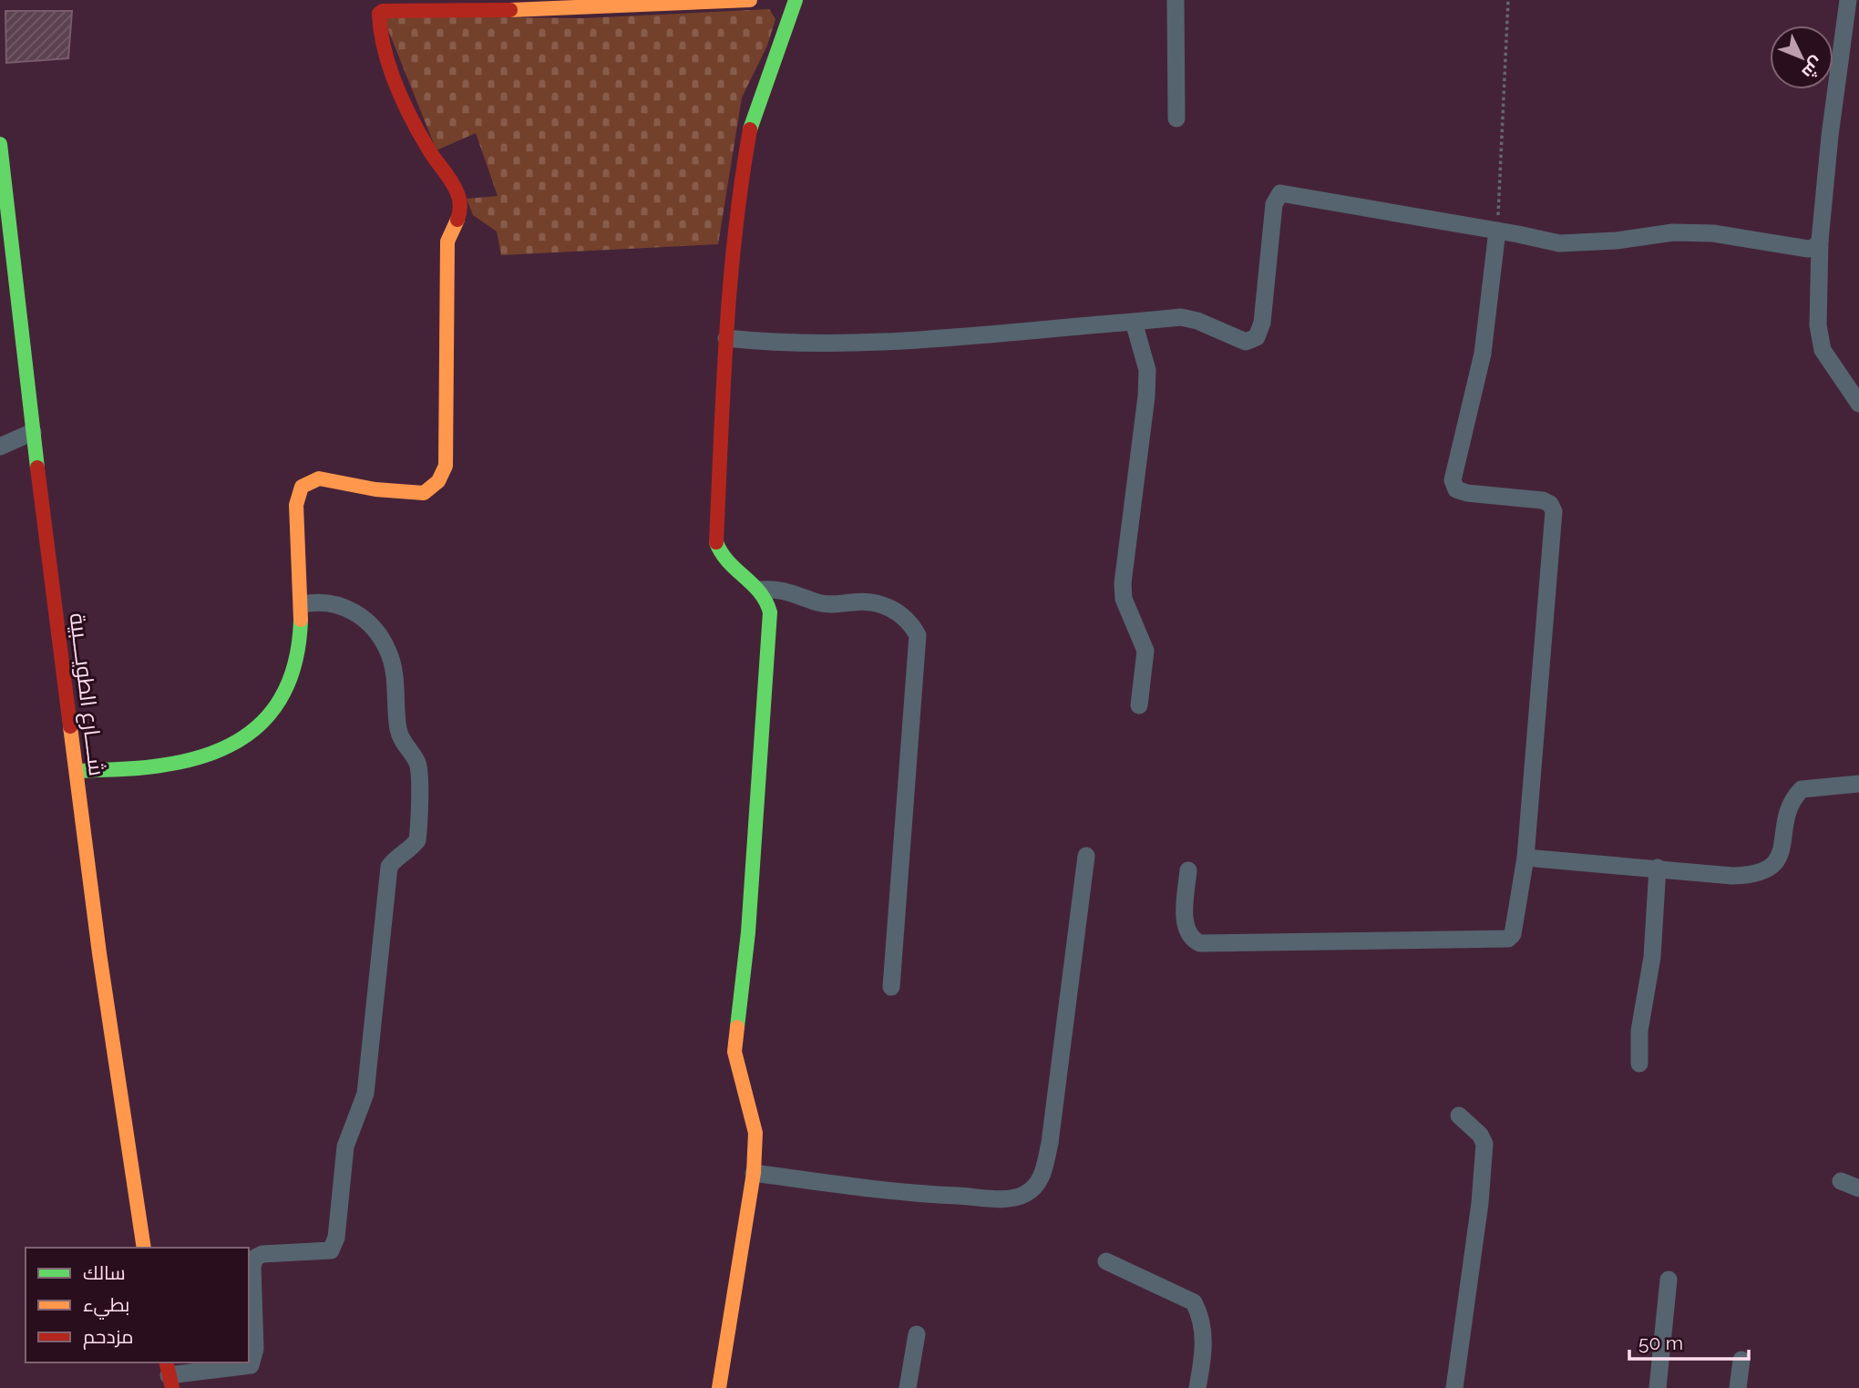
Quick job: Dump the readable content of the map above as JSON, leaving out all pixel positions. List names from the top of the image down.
{
  "streets": {
    "street": ["شــــارع الطويــــبية"]
  },
  "legend": ["سالك", "بطيء", "مزدحم"],
  "scale_bar": "50 m",
  "north": "bottom right"
}
